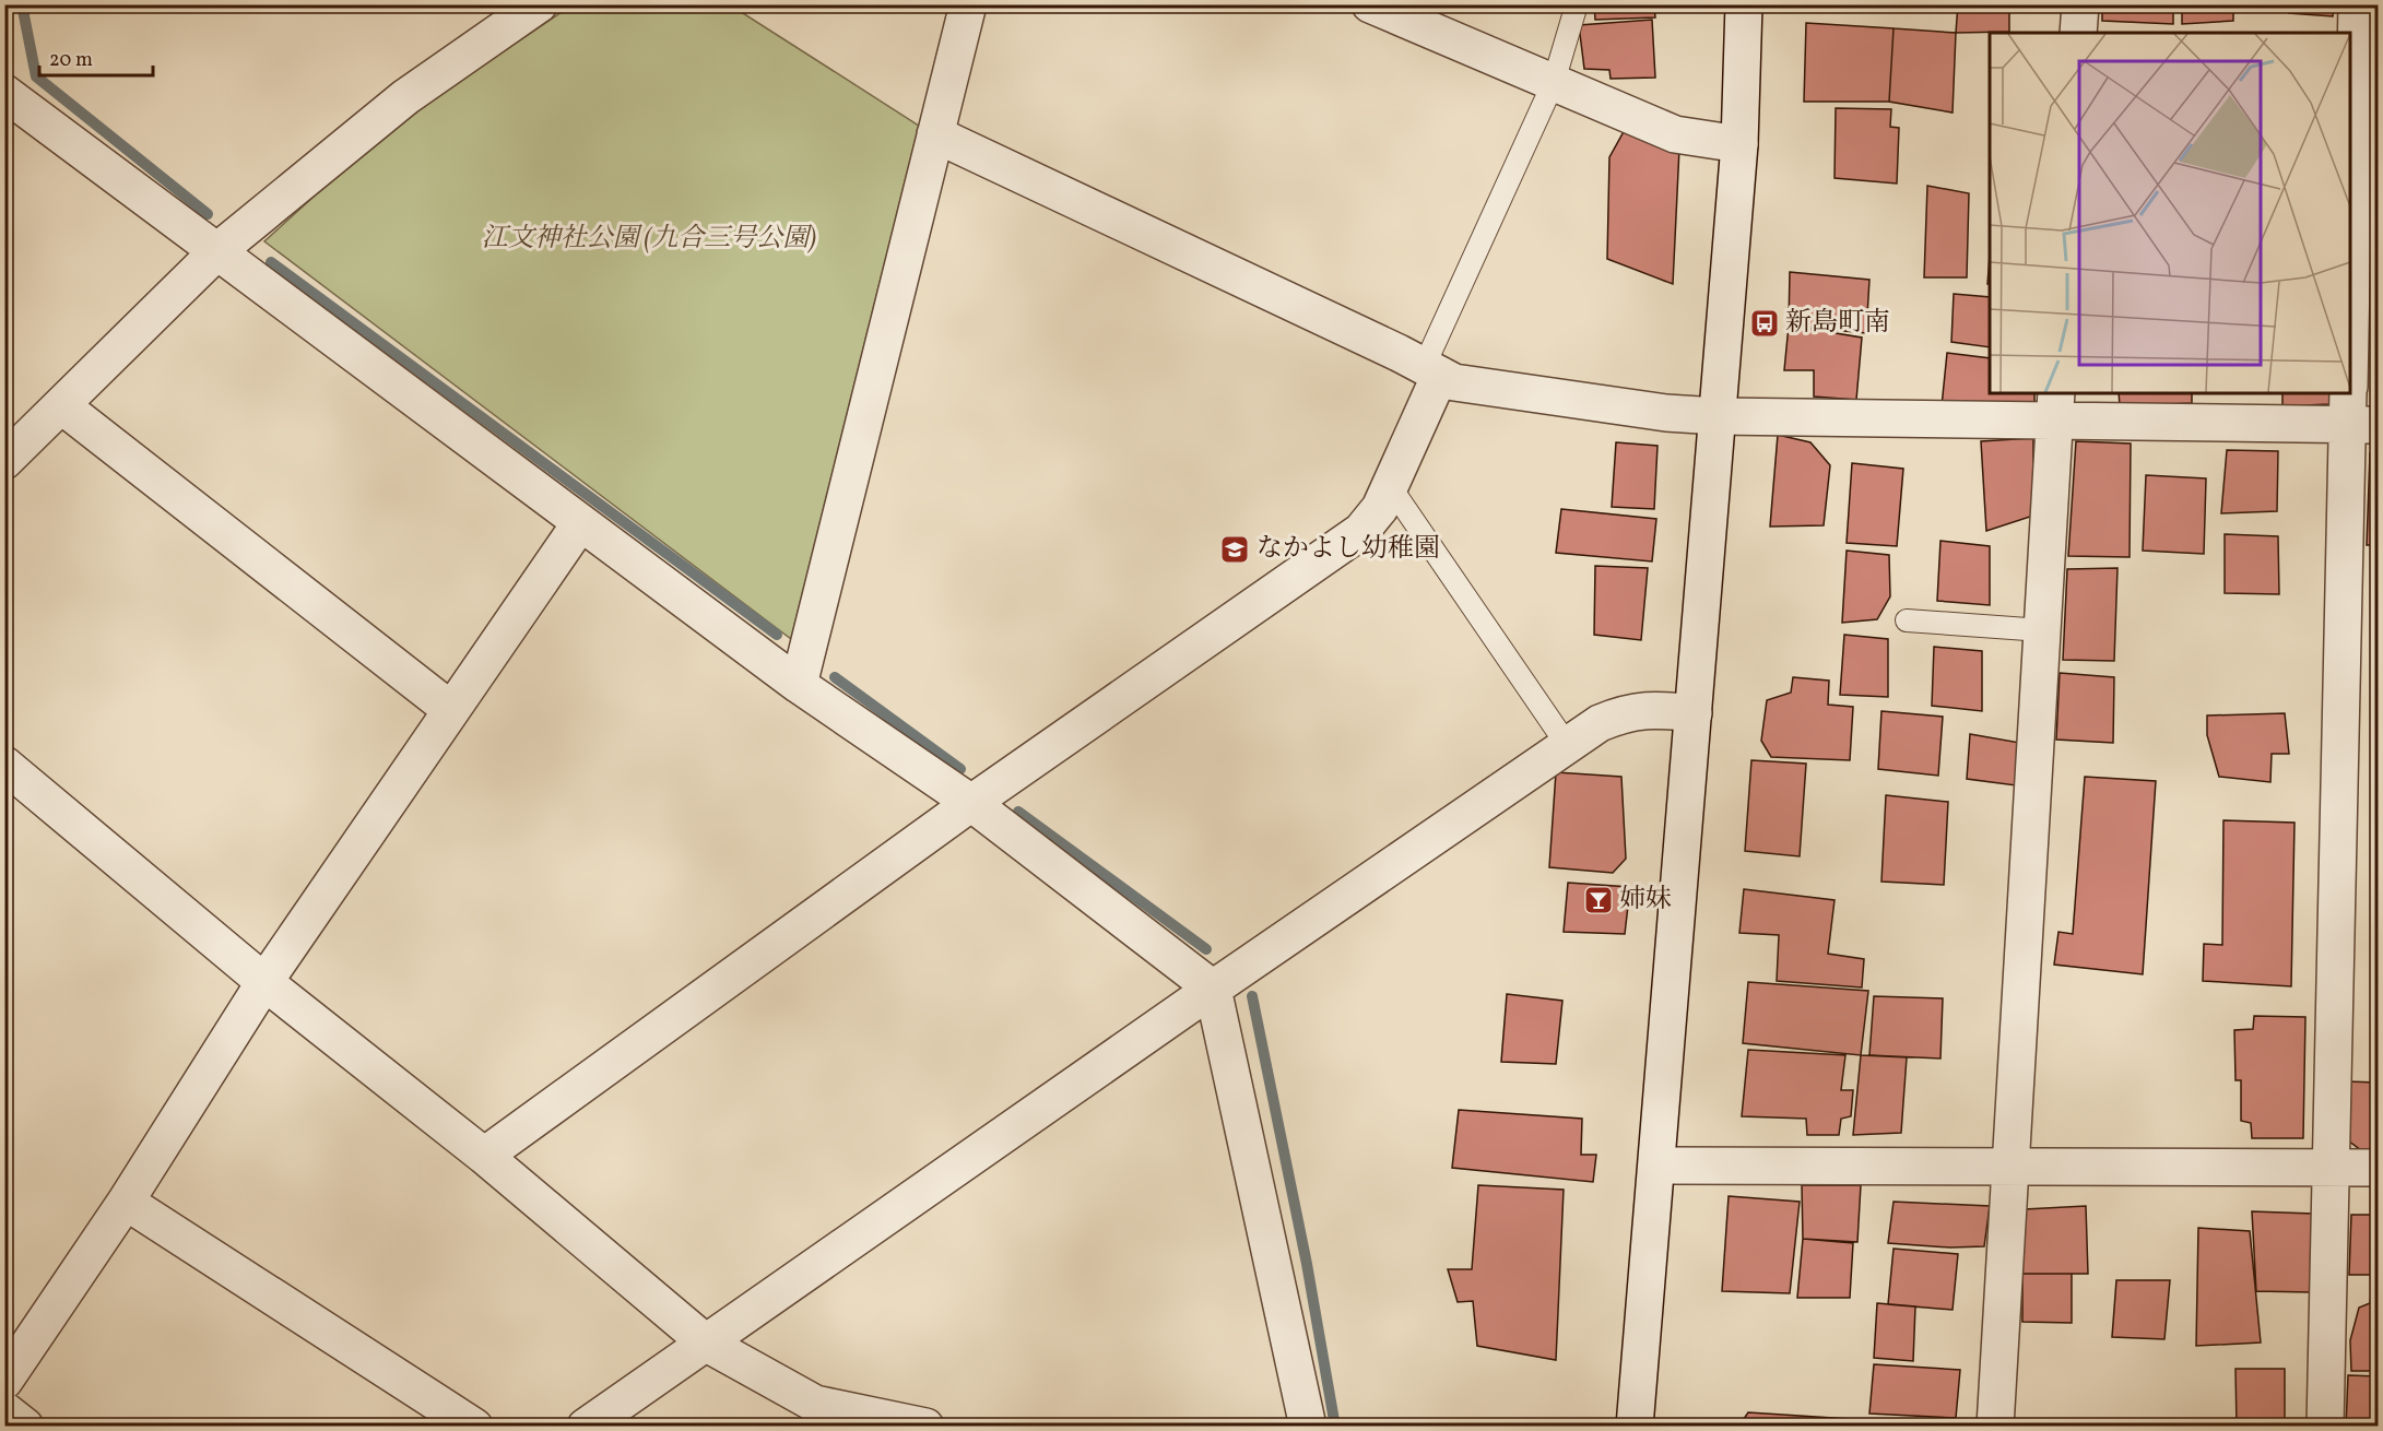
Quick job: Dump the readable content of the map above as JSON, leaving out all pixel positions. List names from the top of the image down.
{
  "parks": ["江文神社公園 (九合三号公園)"],
  "places": {
    "bus stop": ["新島町南"],
    "school or university": ["なかよし幼稚園"],
    "bar": ["姉妹"]
  },
  "scale_bar": "20 m"
}
